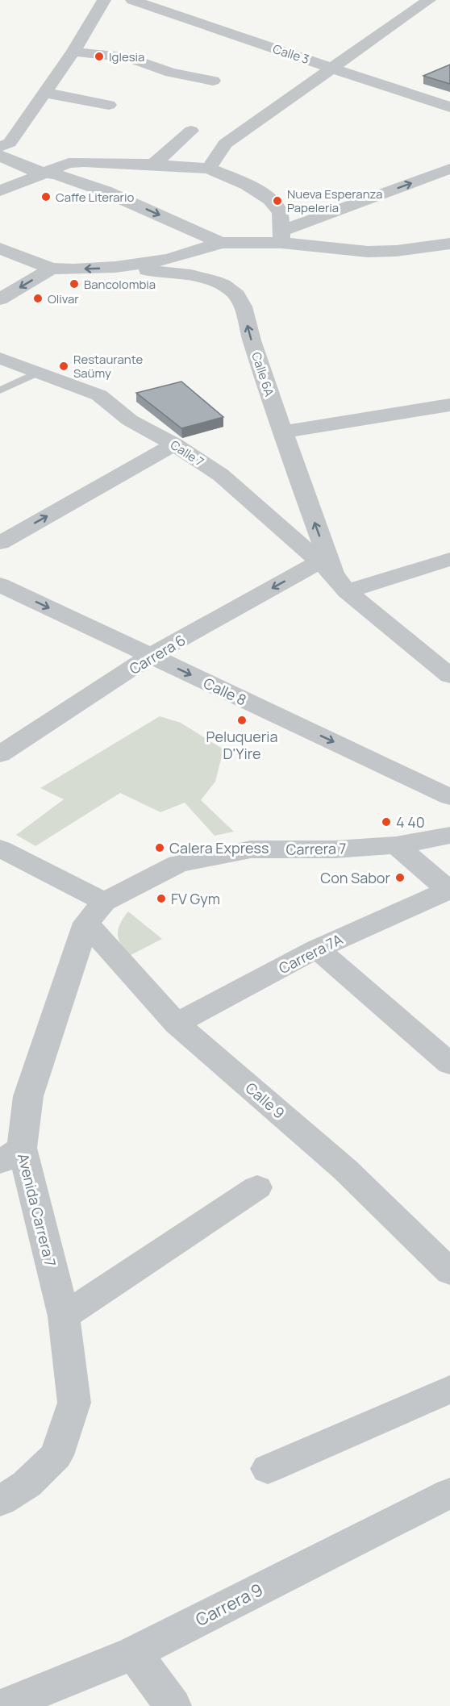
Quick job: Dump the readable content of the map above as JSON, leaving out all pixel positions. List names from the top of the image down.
{
  "streets": {
    "street": [
      "Calle 3",
      "Calle 6A",
      "Calle 7",
      "Carrera 6",
      "Calle 8",
      "Carrera 7",
      "Carrera 7A",
      "Calle 9",
      "Avenida Carrera 7",
      "Carrera 9"
    ]
  },
  "crossings": [
    ["Calle 6A", "Calle 7"],
    ["Calle 6A", "Carrera 6"],
    ["Calle 7", "Carrera 6"],
    ["Carrera 6", "Calle 8"],
    ["Carrera 7", "Calle 9"],
    ["Carrera 7", "Avenida Carrera 7"],
    ["Carrera 7A", "Calle 9"],
    ["Calle 9", "Avenida Carrera 7"]
  ],
  "one_way": ["Calle 6A"],
  "places": [
    "Iglesia",
    "Caffe Literario",
    "Nueva Esperanza Papeleria",
    "Bancolombia",
    "Olivar",
    "Restaurante Saümy",
    "Peluqueria D'Yire",
    "4 40",
    "Calera Express",
    "Con Sabor",
    "FV Gym"
  ]
}
